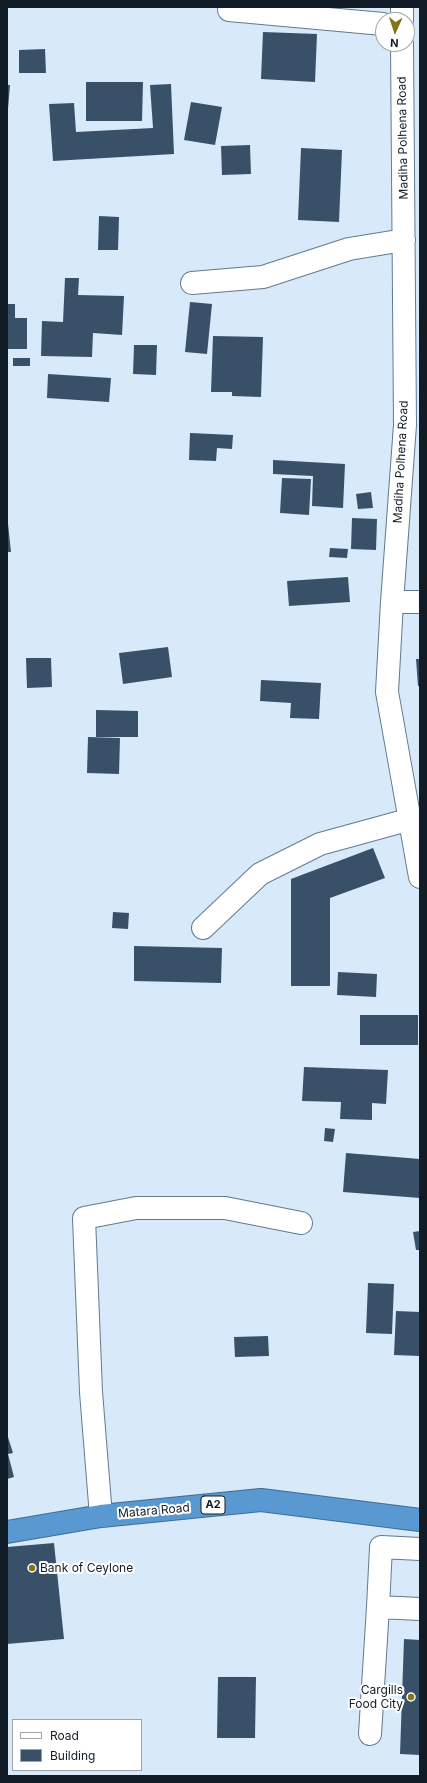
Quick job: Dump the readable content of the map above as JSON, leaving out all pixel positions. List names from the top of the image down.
{
  "streets": {
    "highway": ["A2", "Matara Road"],
    "street": ["Madiha Polhena Road"]
  },
  "places": ["Bank of Ceylone", "Cargills Food City"],
  "legend": ["Road", "Building"],
  "north": "bottom"
}
